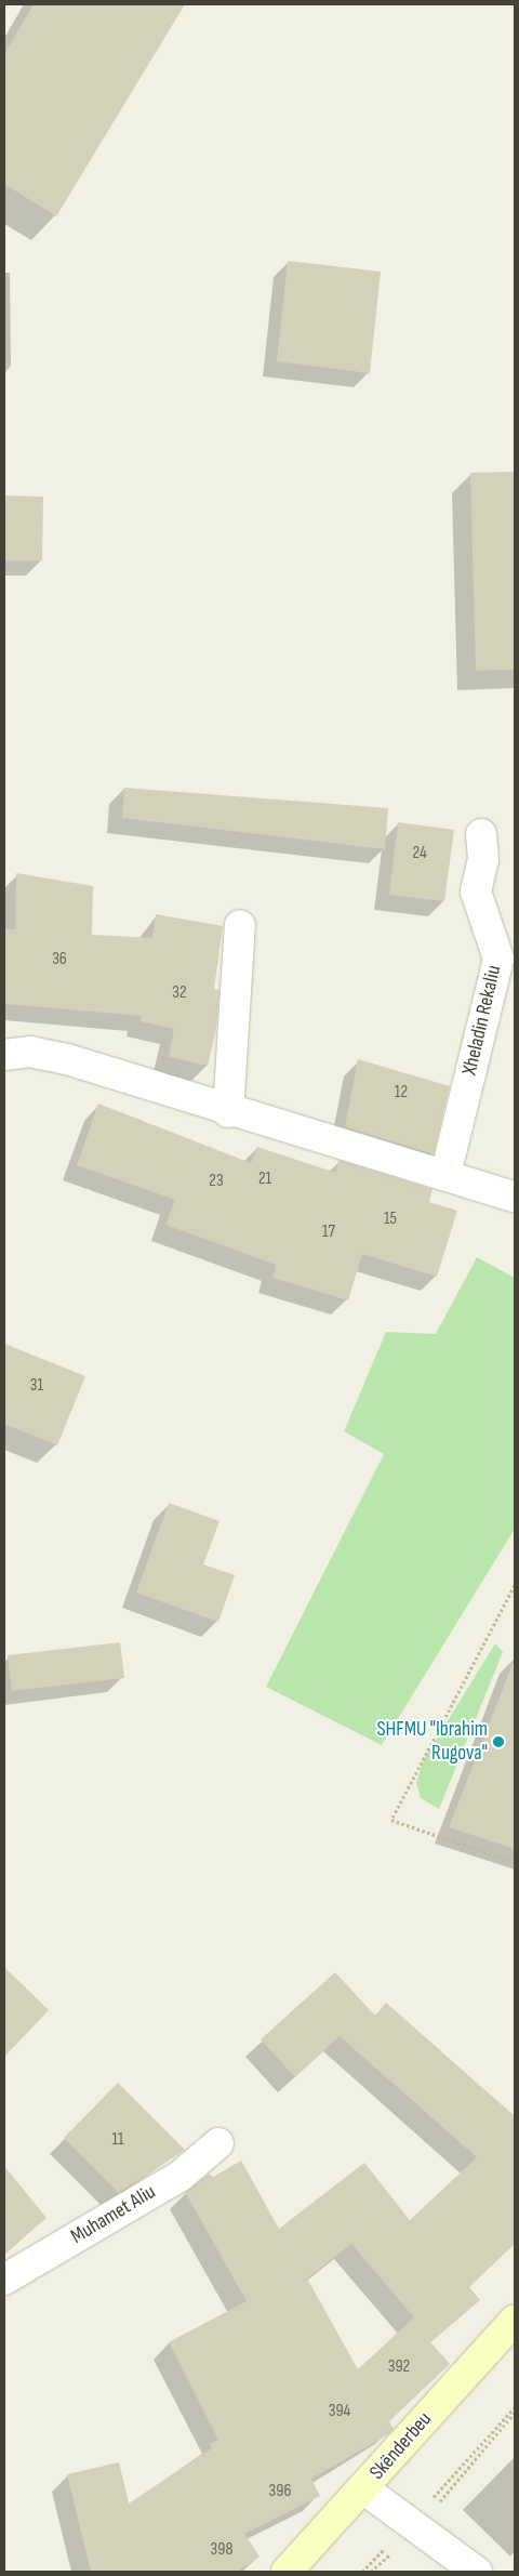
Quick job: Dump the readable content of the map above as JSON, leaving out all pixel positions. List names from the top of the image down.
{
  "streets": {
    "main road": ["Skënderbeu"],
    "street": ["Xheladin Rekaliu", "Muhamet Aliu"]
  },
  "places": ["SHFMU \"Ibrahim Rugova\""],
  "house_numbers": [
    "24",
    "36",
    "32",
    "12",
    "21",
    "23",
    "15",
    "17",
    "31",
    "11",
    "392",
    "394",
    "396",
    "398"
  ]
}
